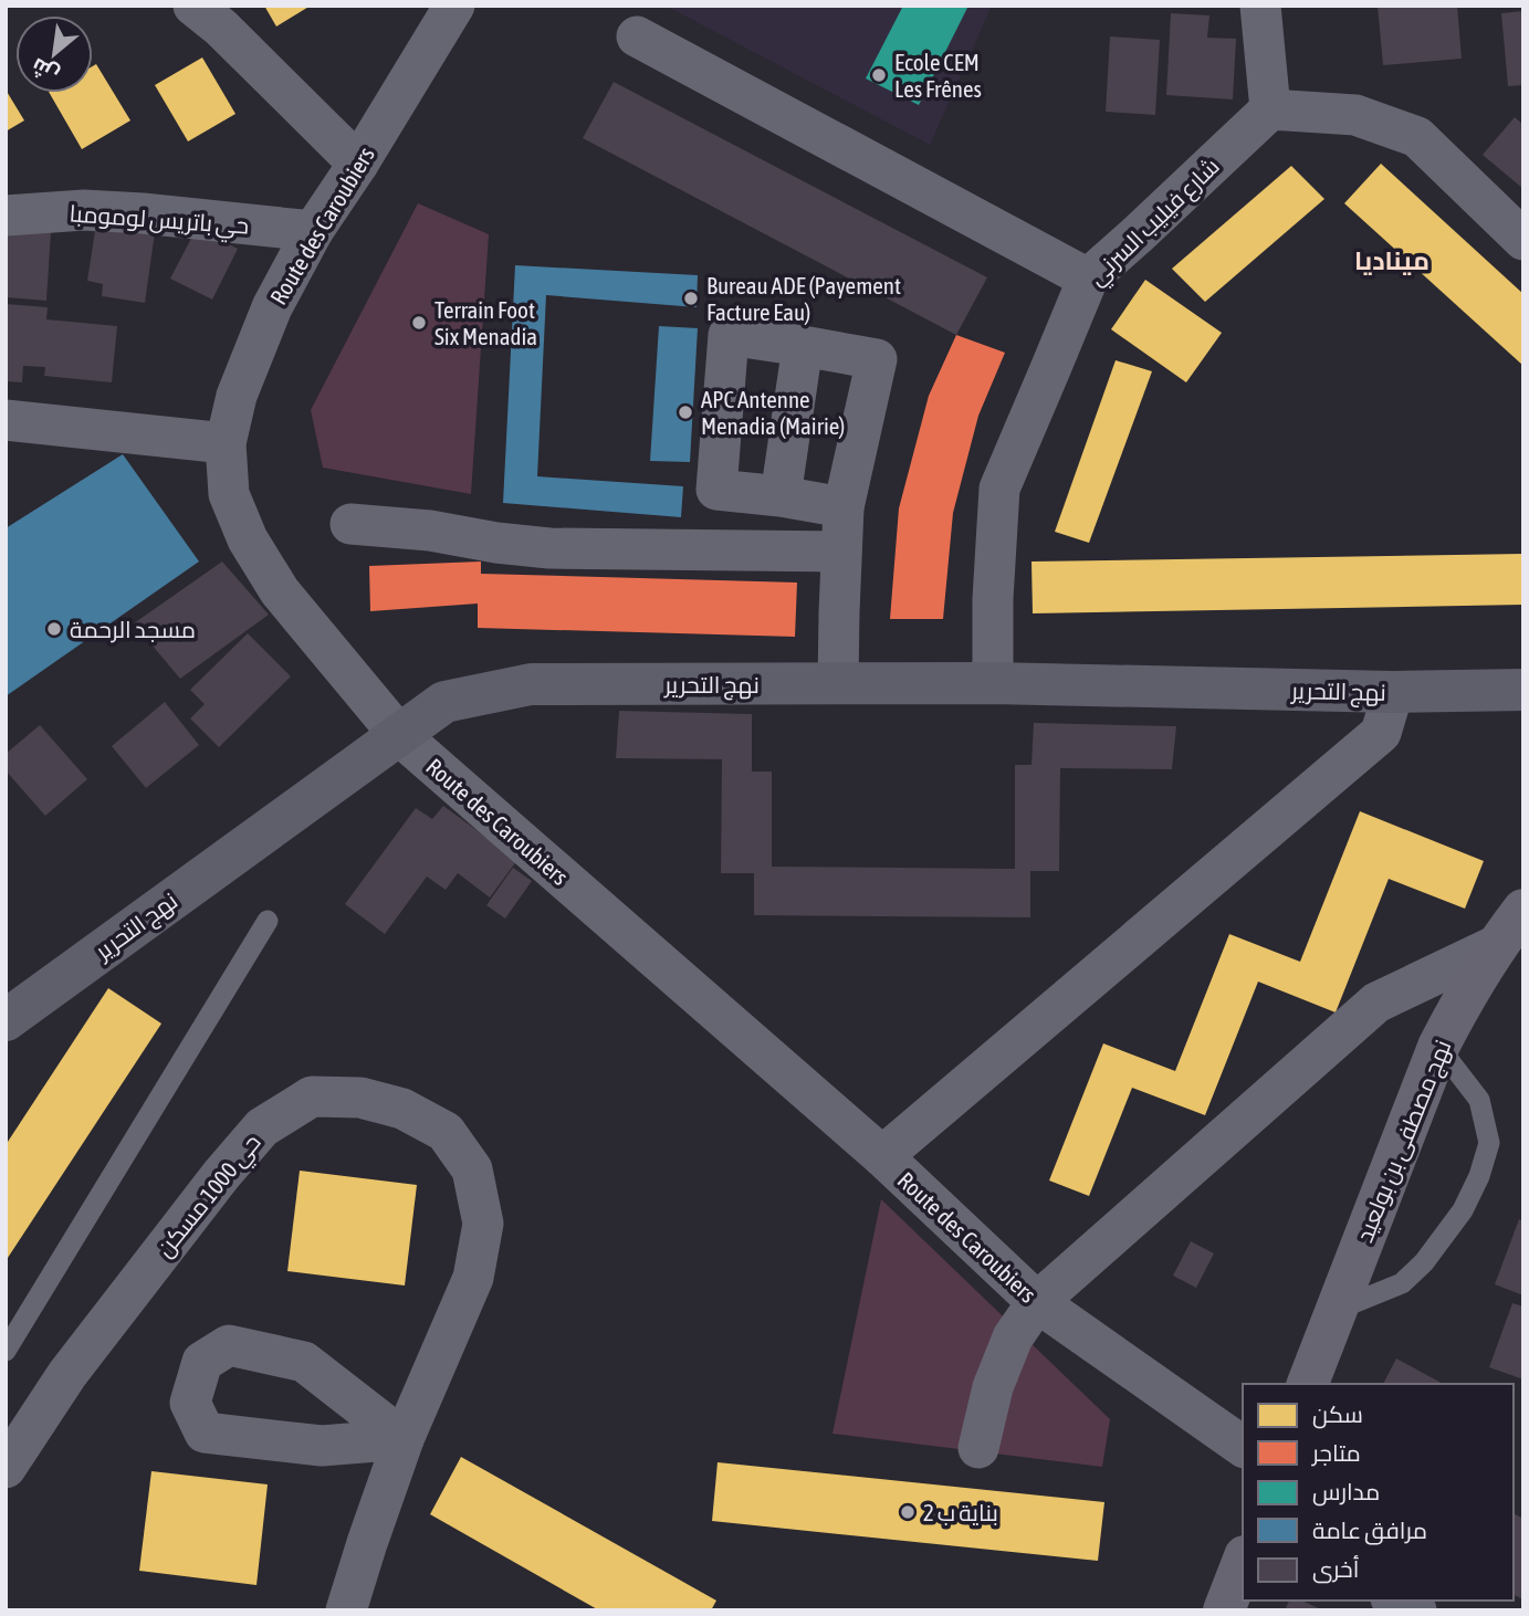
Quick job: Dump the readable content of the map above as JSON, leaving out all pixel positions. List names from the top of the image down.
{
  "streets": {
    "main road": ["نهج مصطفى بن بولعيد"],
    "street": [
      "حي باتريس لومومبا",
      "شارع فيليب السرني",
      "Route des Caroubiers",
      "نهج التحرير",
      "حي 1000 مسكن"
    ]
  },
  "crossings": [
    ["حي باتريس لومومبا", "Route des Caroubiers"],
    ["شارع فيليب السرني", "نهج التحرير"],
    ["Route des Caroubiers", "نهج التحرير"]
  ],
  "districts": ["ميناديا"],
  "places": [
    "Ecole CEM Les Frênes",
    "Bureau ADE (Payement Facture Eau)",
    "Terrain Foot Six Menadia",
    "APC Antenne Menadia (Mairie)",
    "مسجد الرحمة",
    "بناية ب 2"
  ],
  "legend": [
    "سكن",
    "متاجر",
    "مدارس",
    "مرافق عامة",
    "أخرى"
  ],
  "north": "bottom left"
}
